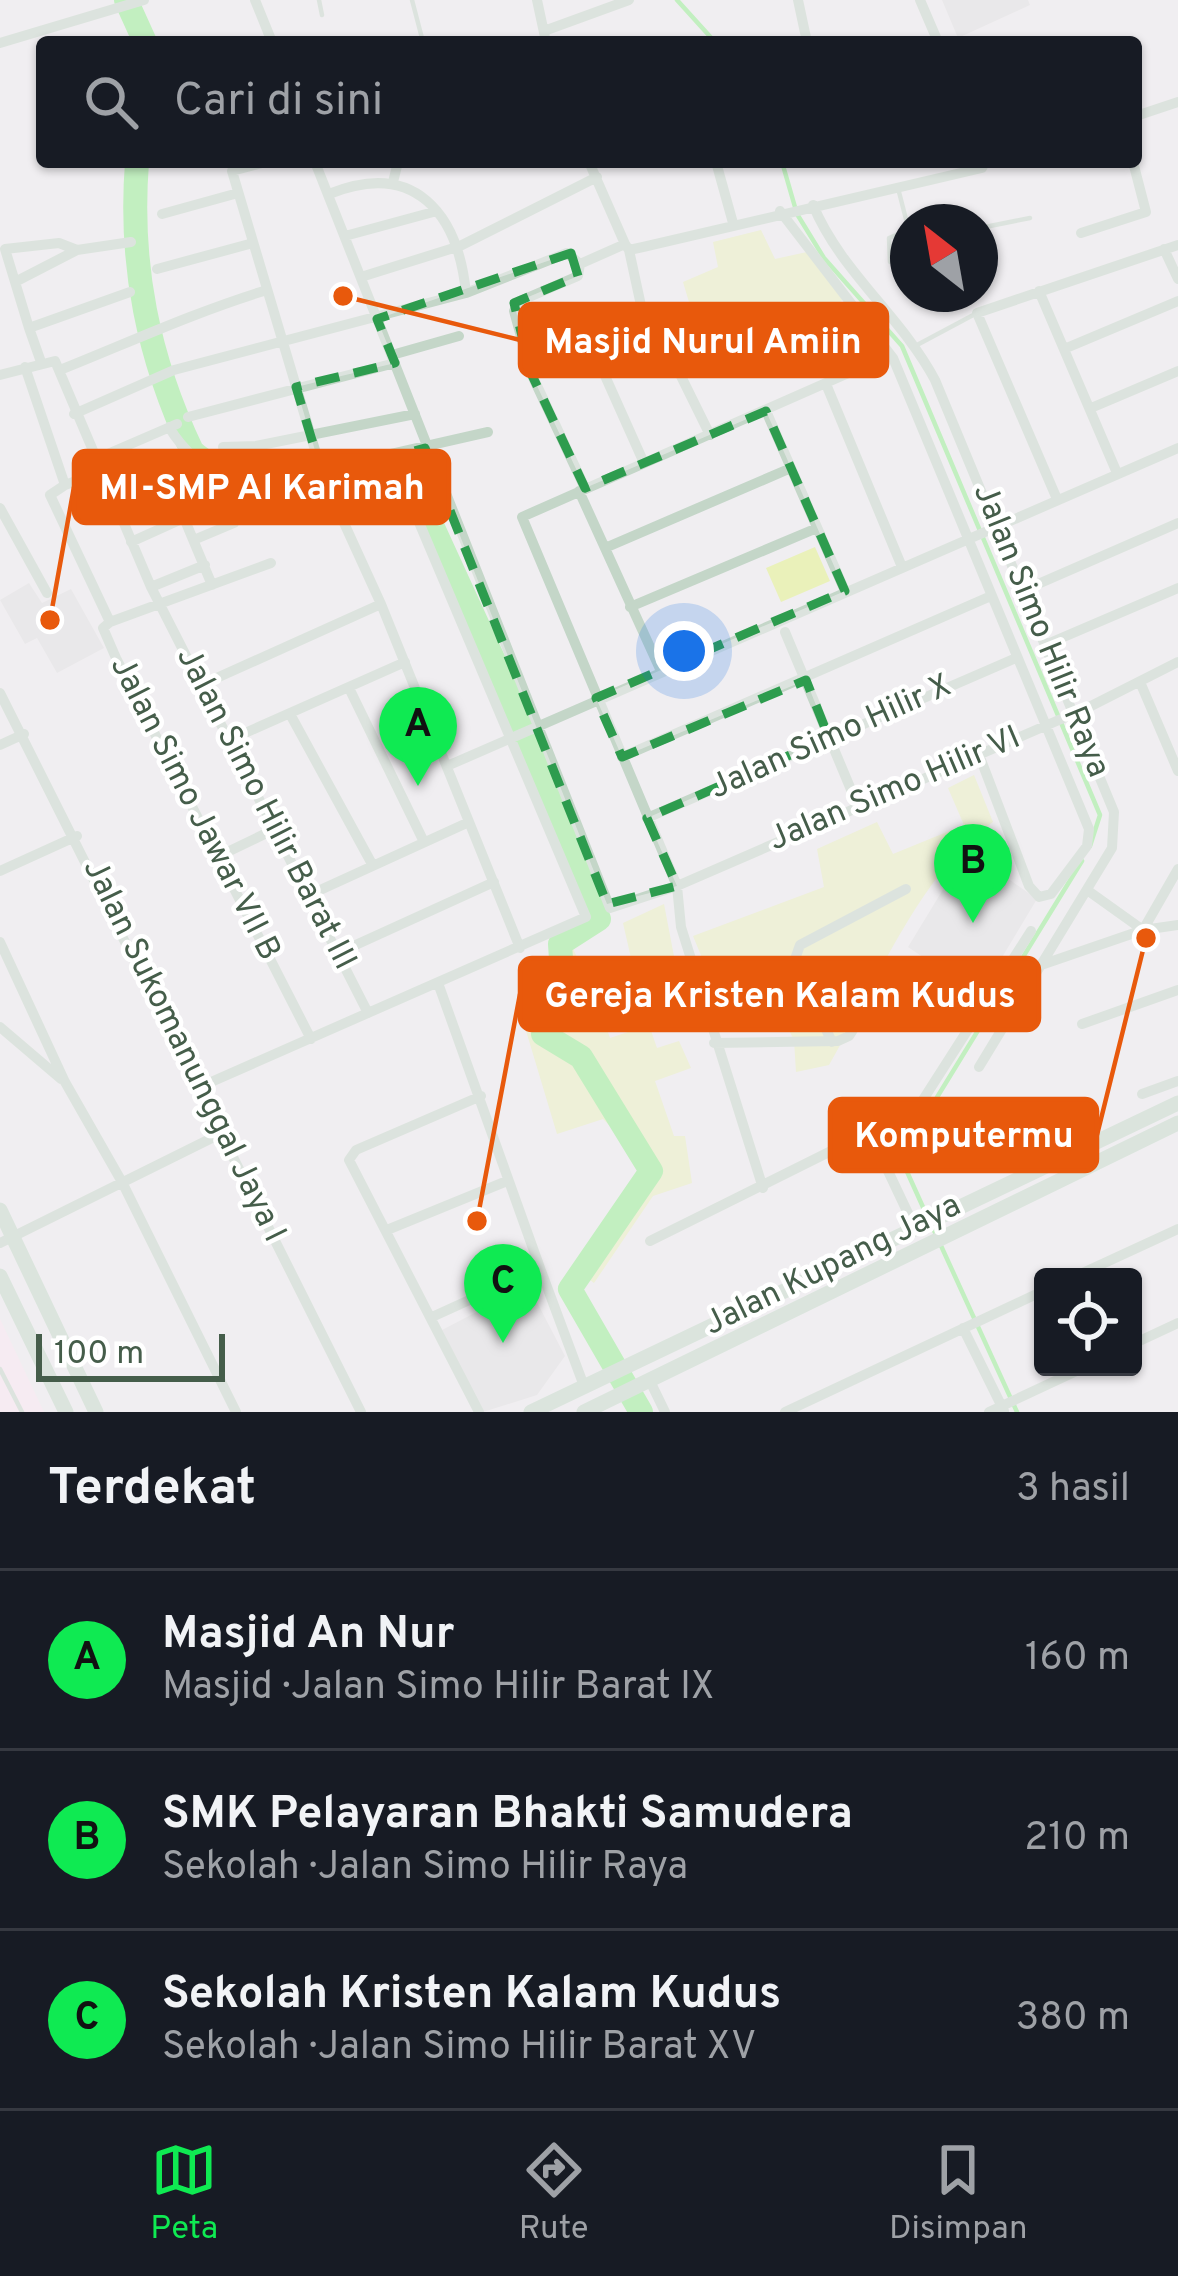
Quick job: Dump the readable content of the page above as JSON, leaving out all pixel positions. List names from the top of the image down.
{
  "streets": {
    "main road": ["Jalan Kupang Jaya"],
    "street": [
      "Jalan Simo Hilir Raya",
      "Jalan Simo Hilir X",
      "Jalan Simo Hilir VI",
      "Jalan Simo Jawar VII B",
      "Jalan Simo Hilir Barat III",
      "Jalan Sukomanunggal Jaya I"
    ]
  },
  "crossings": [
    ["Jalan Simo Hilir Raya", "Jalan Simo Hilir X"],
    ["Jalan Simo Hilir Raya", "Jalan Simo Hilir VI"],
    ["Jalan Simo Jawar VII B", "Jalan Simo Hilir Barat III"]
  ],
  "places": [
    "Masjid Nurul Amiin",
    "MI-SMP Al Karimah",
    "Komputermu",
    "Gereja Kristen Kalam Kudus"
  ],
  "scale_bar": "100 m",
  "north": "top left",
  "page": {
    "search": "Cari di sini",
    "pins": ["A", "B", "C"],
    "scale": "100 m",
    "heading": ["Terdekat", "3 hasil"],
    "list": [
      {
        "mark": "A",
        "name": "Masjid An Nur",
        "note": "Masjid · Jalan Simo Hilir Barat IX",
        "value": "160 m"
      },
      {
        "mark": "B",
        "name": "SMK Pelayaran Bhakti Samudera",
        "note": "Sekolah · Jalan Simo Hilir Raya",
        "value": "210 m"
      },
      {
        "mark": "C",
        "name": "Sekolah Kristen Kalam Kudus",
        "note": "Sekolah · Jalan Simo Hilir Barat XV",
        "value": "380 m"
      }
    ],
    "nav": ["Peta", "Rute", "Disimpan"]
  }
}
